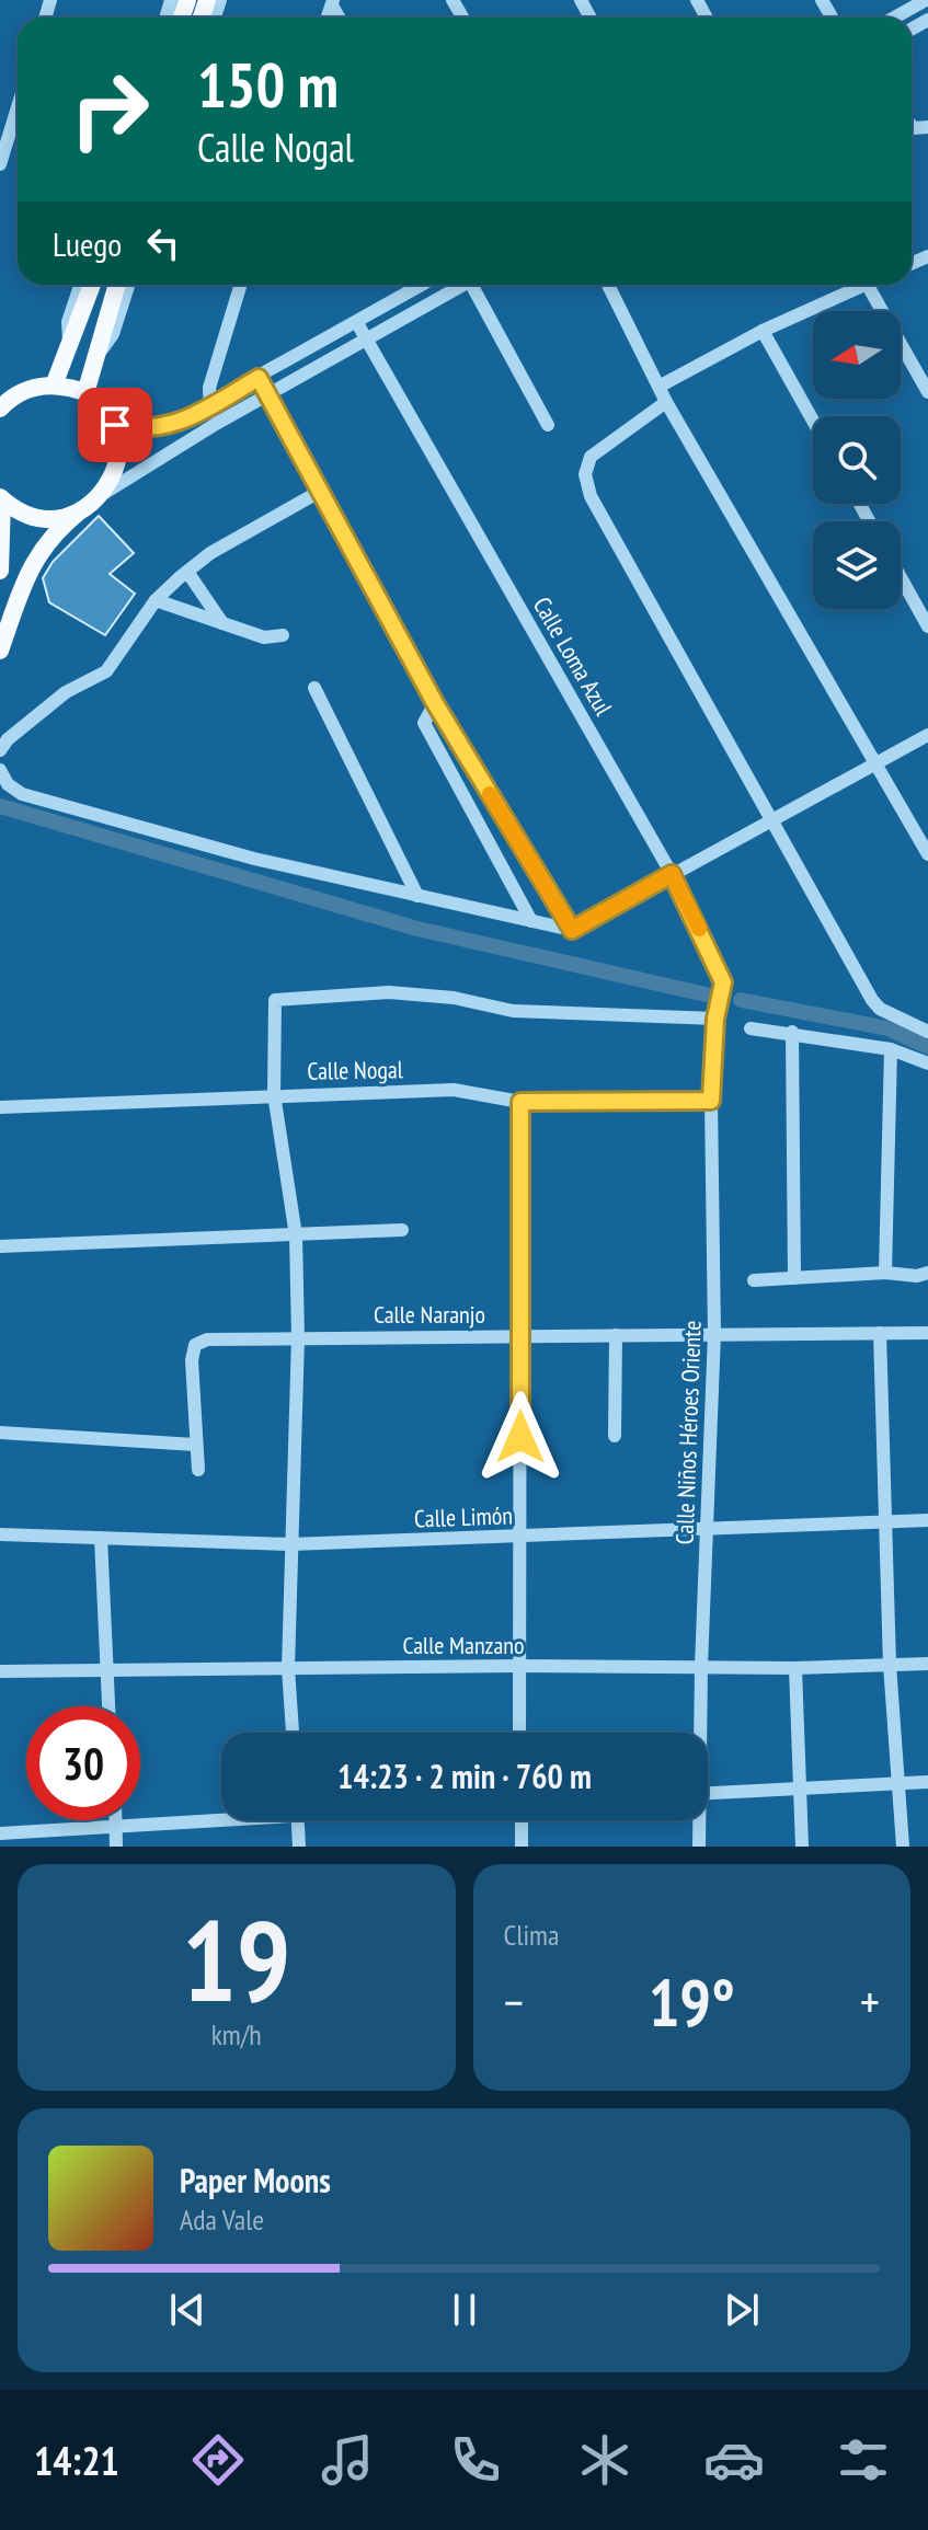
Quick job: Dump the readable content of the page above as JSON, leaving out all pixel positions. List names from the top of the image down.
{
  "streets": {
    "street": [
      "Calle Loma Azul",
      "Calle Nogal",
      "Calle Naranjo",
      "Calle Niños Héroes Oriente",
      "Calle Limón",
      "Calle Manzano"
    ]
  },
  "crossings": [
    ["Calle Loma Azul", "Calle Niños Héroes Oriente"],
    ["Calle Nogal", "Calle Niños Héroes Oriente"],
    ["Calle Naranjo", "Calle Niños Héroes Oriente"],
    ["Calle Niños Héroes Oriente", "Calle Limón"],
    ["Calle Niños Héroes Oriente", "Calle Manzano"]
  ],
  "north": "left",
  "page": {
    "turn": ["150 m", "Calle Nogal"],
    "then": "Luego",
    "limit": "30",
    "trip": "14:23 · 2 min · 760 m",
    "tile": [
      ["19", "km/h"],
      "Clima"
    ],
    "heat": ["−", "19°", "+"],
    "song": ["Paper Moons", "Ada Vale"],
    "tabs": "14:21"
  }
}
